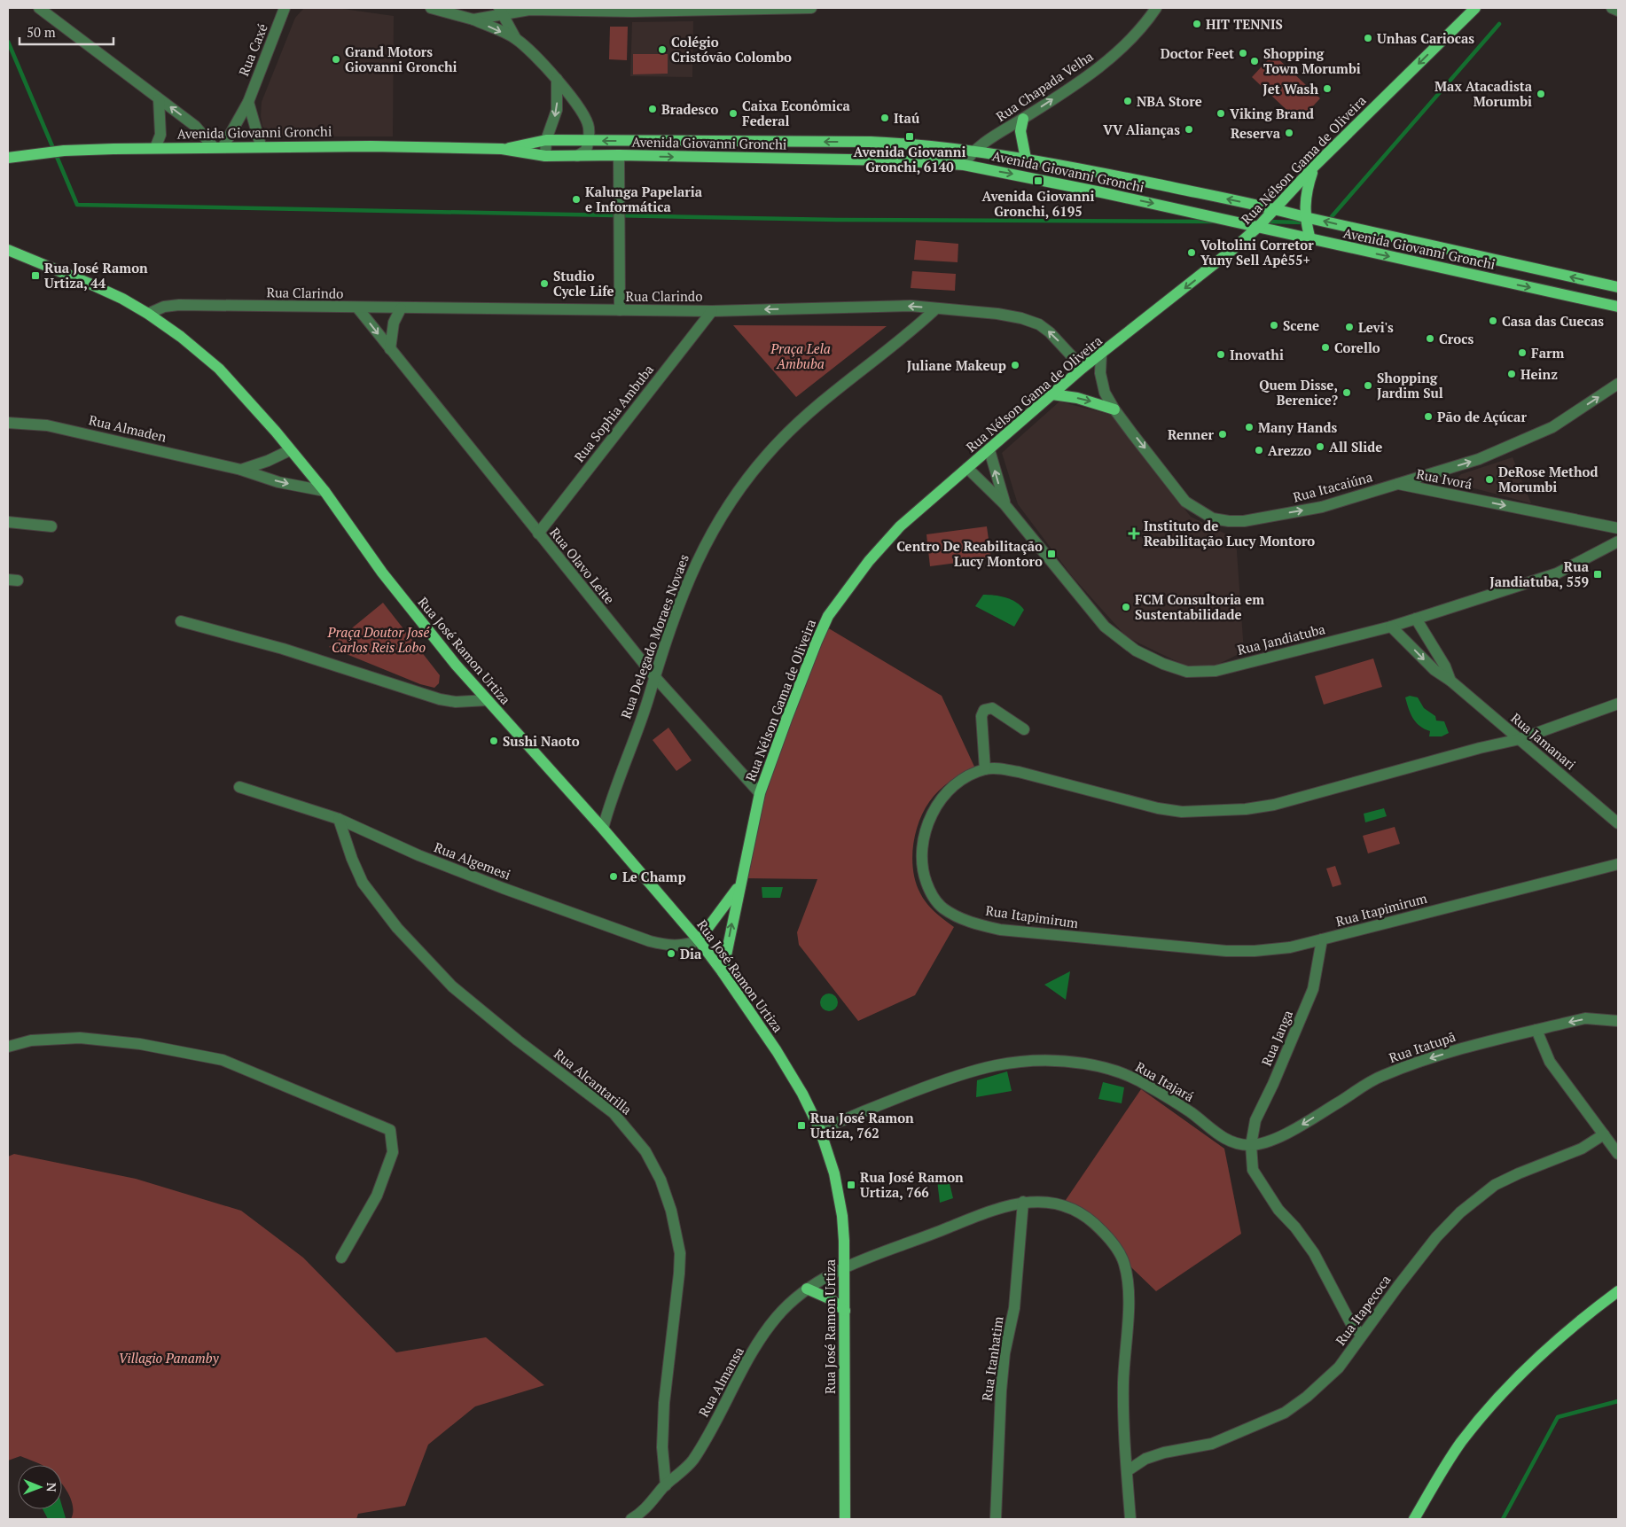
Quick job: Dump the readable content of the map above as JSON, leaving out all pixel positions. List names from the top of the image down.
{
  "streets": {
    "main road": ["Avenida Giovanni Gronchi", "Rua Nélson Gama de Oliveira", "Rua José Ramon Urtiza"],
    "street": [
      "Rua Caxé",
      "Rua Chapada Velha",
      "Rua Clarindo",
      "Rua Sophia Ambuba",
      "Rua Almaden",
      "Rua Ivorá",
      "Rua Itacaiúna",
      "Rua Olavo Leite",
      "Rua Delegado Moraes Novaes",
      "Rua Jandiatuba",
      "Rua Jamanari",
      "Rua Algemesi",
      "Rua Itapimirum",
      "Rua Janga",
      "Rua Itatupã",
      "Rua Alcantarilla",
      "Rua Itajará",
      "Rua Itapecoca",
      "Rua Itanhatim",
      "Rua Almansa"
    ]
  },
  "crossings": [
    ["Rua Caxé", "Avenida Giovanni Gronchi"],
    ["Rua Chapada Velha", "Avenida Giovanni Gronchi"],
    ["Avenida Giovanni Gronchi", "Rua Nélson Gama de Oliveira"],
    ["Rua Nélson Gama de Oliveira", "Rua Clarindo"],
    ["Rua Nélson Gama de Oliveira", "Rua Itacaiúna"],
    ["Rua Nélson Gama de Oliveira", "Rua Olavo Leite"],
    ["Rua Nélson Gama de Oliveira", "Rua Jandiatuba"],
    ["Rua Nélson Gama de Oliveira", "Rua José Ramon Urtiza"],
    ["Rua Nélson Gama de Oliveira", "Rua Algemesi"],
    ["Rua Clarindo", "Rua Sophia Ambuba"],
    ["Rua Clarindo", "Rua Olavo Leite"],
    ["Rua Clarindo", "Rua Delegado Moraes Novaes"],
    ["Rua Clarindo", "Rua José Ramon Urtiza"],
    ["Rua Sophia Ambuba", "Rua Olavo Leite"],
    ["Rua Almaden", "Rua José Ramon Urtiza"],
    ["Rua Ivorá", "Rua Itacaiúna"],
    ["Rua Olavo Leite", "Rua Delegado Moraes Novaes"],
    ["Rua Delegado Moraes Novaes", "Rua José Ramon Urtiza"],
    ["Rua Jandiatuba", "Rua Jamanari"],
    ["Rua José Ramon Urtiza", "Rua Algemesi"],
    ["Rua José Ramon Urtiza", "Rua Itajará"],
    ["Rua José Ramon Urtiza", "Rua Almansa"],
    ["Rua Jamanari", "Rua Itapimirum"],
    ["Rua Algemesi", "Rua Alcantarilla"],
    ["Rua Itapimirum", "Rua Janga"],
    ["Rua Janga", "Rua Itatupã"],
    ["Rua Janga", "Rua Itajará"],
    ["Rua Itatupã", "Rua Itajará"],
    ["Rua Alcantarilla", "Rua Almansa"],
    ["Rua Itapecoca", "Rua Almansa"],
    ["Rua Itanhatim", "Rua Almansa"]
  ],
  "one_way": [
    "Rua Chapada Velha",
    "Rua Clarindo",
    "Rua Ivorá",
    "Rua Itacaiúna",
    "Rua Itatupã"
  ],
  "parks": ["Praça Lela Ambuba", "Praça Doutor José Carlos Reis Lobo", "Villagio Panamby"],
  "places": {
    "other": [
      "HIT TENNIS",
      "Unhas Cariocas",
      "Colégio Cristóvão Colombo",
      "Doctor Feet",
      "Grand Motors Giovanni Gronchi",
      "Shopping Town Morumbi",
      "Jet Wash",
      "Max Atacadista Morumbi",
      "NBA Store",
      "Bradesco",
      "Caixa Econômica Federal",
      "Viking Brand",
      "Itaú",
      "VV Alianças",
      "Reserva",
      "Kalunga Papelaria e Informática",
      "Voltolini Corretor Yuny Sell Apê55+",
      "Studio Cycle Life",
      "Casa das Cuecas",
      "Scene",
      "Levi's",
      "Crocs",
      "Corello",
      "Farm",
      "Inovathi",
      "Juliane Makeup",
      "Heinz",
      "Shopping Jardim Sul",
      "Quem Disse, Berenice?",
      "Pão de Açúcar",
      "Many Hands",
      "Renner",
      "All Slide",
      "Arezzo",
      "DeRose Method Morumbi",
      "FCM Consultoria em Sustentabilidade",
      "Sushi Naoto",
      "Le Champ",
      "Dia"
    ],
    "transit": [
      "Avenida Giovanni Gronchi, 6140",
      "Avenida Giovanni Gronchi, 6195",
      "Rua José Ramon Urtiza, 44",
      "Centro De Reabilitação Lucy Montoro",
      "Rua Jandiatuba, 559",
      "Rua José Ramon Urtiza, 762",
      "Rua José Ramon Urtiza, 766"
    ],
    "health": ["Instituto de Reabilitação Lucy Montoro"]
  },
  "scale_bar": "50 m",
  "north": "right"
}
